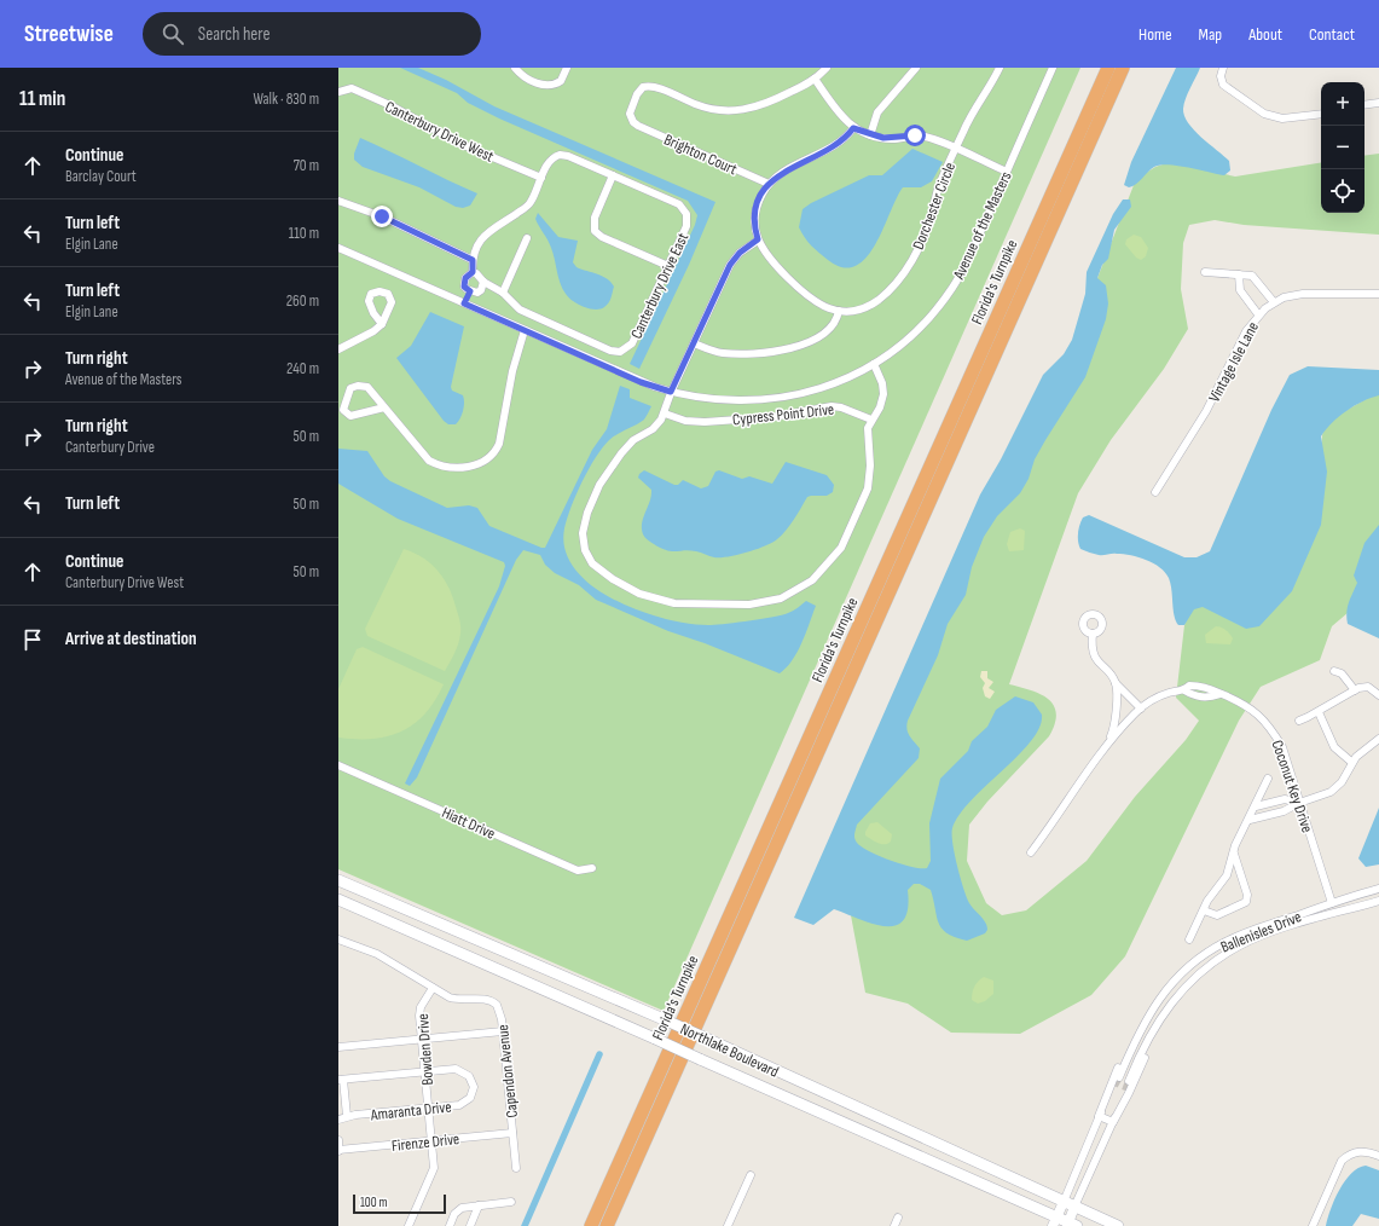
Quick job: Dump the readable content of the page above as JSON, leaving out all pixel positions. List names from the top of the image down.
{
  "streets": {
    "highway": ["Florida's Turnpike"],
    "main road": ["Northlake Boulevard"],
    "street": [
      "Canterbury Drive West",
      "Brighton Court",
      "Dorchester Circle",
      "Avenue of the Masters",
      "Canterbury Drive East",
      "Vintage Isle Lane",
      "Cypress Point Drive",
      "Coconut Key Drive",
      "Hiatt Drive",
      "Ballenisles Drive",
      "Bowden Drive",
      "Capendon Avenue",
      "Amaranta Drive",
      "Firenze Drive"
    ]
  },
  "crossings": [
    ["Canterbury Drive West", "Canterbury Drive East"],
    ["Coconut Key Drive", "Ballenisles Drive"],
    ["Bowden Drive", "Capendon Avenue"],
    ["Bowden Drive", "Amaranta Drive"],
    ["Bowden Drive", "Firenze Drive"],
    ["Capendon Avenue", "Firenze Drive"]
  ],
  "scale_bar": "100 m",
  "page": {
    "header": "Streetwise",
    "search": "Search here",
    "nav": [
      "Home",
      "Map",
      "About",
      "Contact"
    ],
    "heading": ["11 min", "Walk · 830 m"],
    "map_buttons": ["+", "−"],
    "list": [
      ["Continue", "Barclay Court", "70 m"],
      ["Turn left", "Elgin Lane", "110 m"],
      ["Turn left", "Elgin Lane", "260 m"],
      ["Turn right", "Avenue of the Masters", "240 m"],
      ["Turn right", "Canterbury Drive", "50 m"],
      ["Turn left", "50 m"],
      ["Continue", "Canterbury Drive West", "50 m"],
      "Arrive at destination"
    ],
    "scale": "100 m"
  }
}
